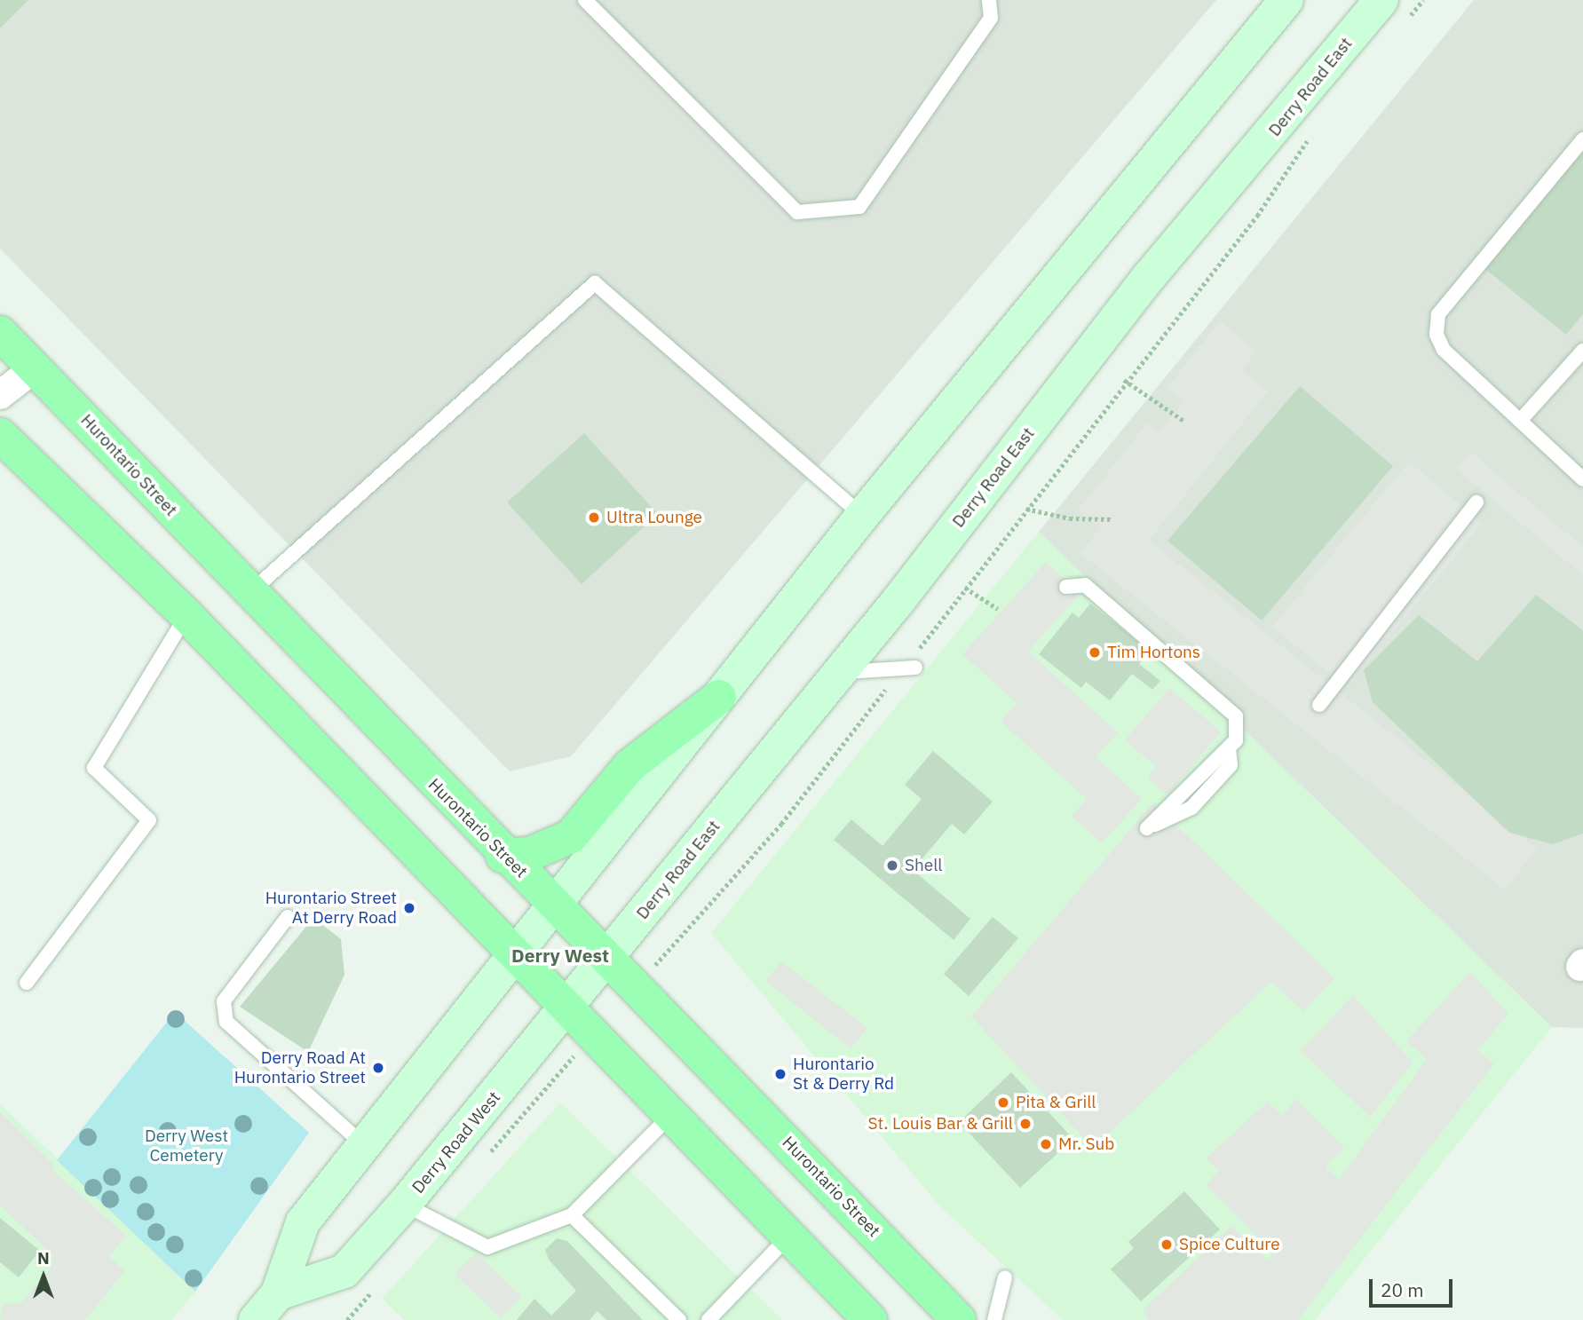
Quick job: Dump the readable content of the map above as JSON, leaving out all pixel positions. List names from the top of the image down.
{
  "streets": {
    "main road": ["Derry Road East", "Hurontario Street", "Derry Road West"]
  },
  "crossings": [
    ["Derry Road East", "Hurontario Street"],
    ["Derry Road East", "Derry Road West"],
    ["Hurontario Street", "Derry Road West"]
  ],
  "districts": ["Derry West"],
  "parks": ["Derry West Cemetery"],
  "places": [
    "Ultra Lounge",
    "Tim Hortons",
    "Shell",
    "Hurontario Street At Derry Road",
    "Derry Road At Hurontario Street",
    "Hurontario St & Derry Rd",
    "Pita & Grill",
    "St. Louis Bar & Grill",
    "Mr. Sub",
    "Spice Culture"
  ],
  "scale_bar": "20 m",
  "north": "top"
}
